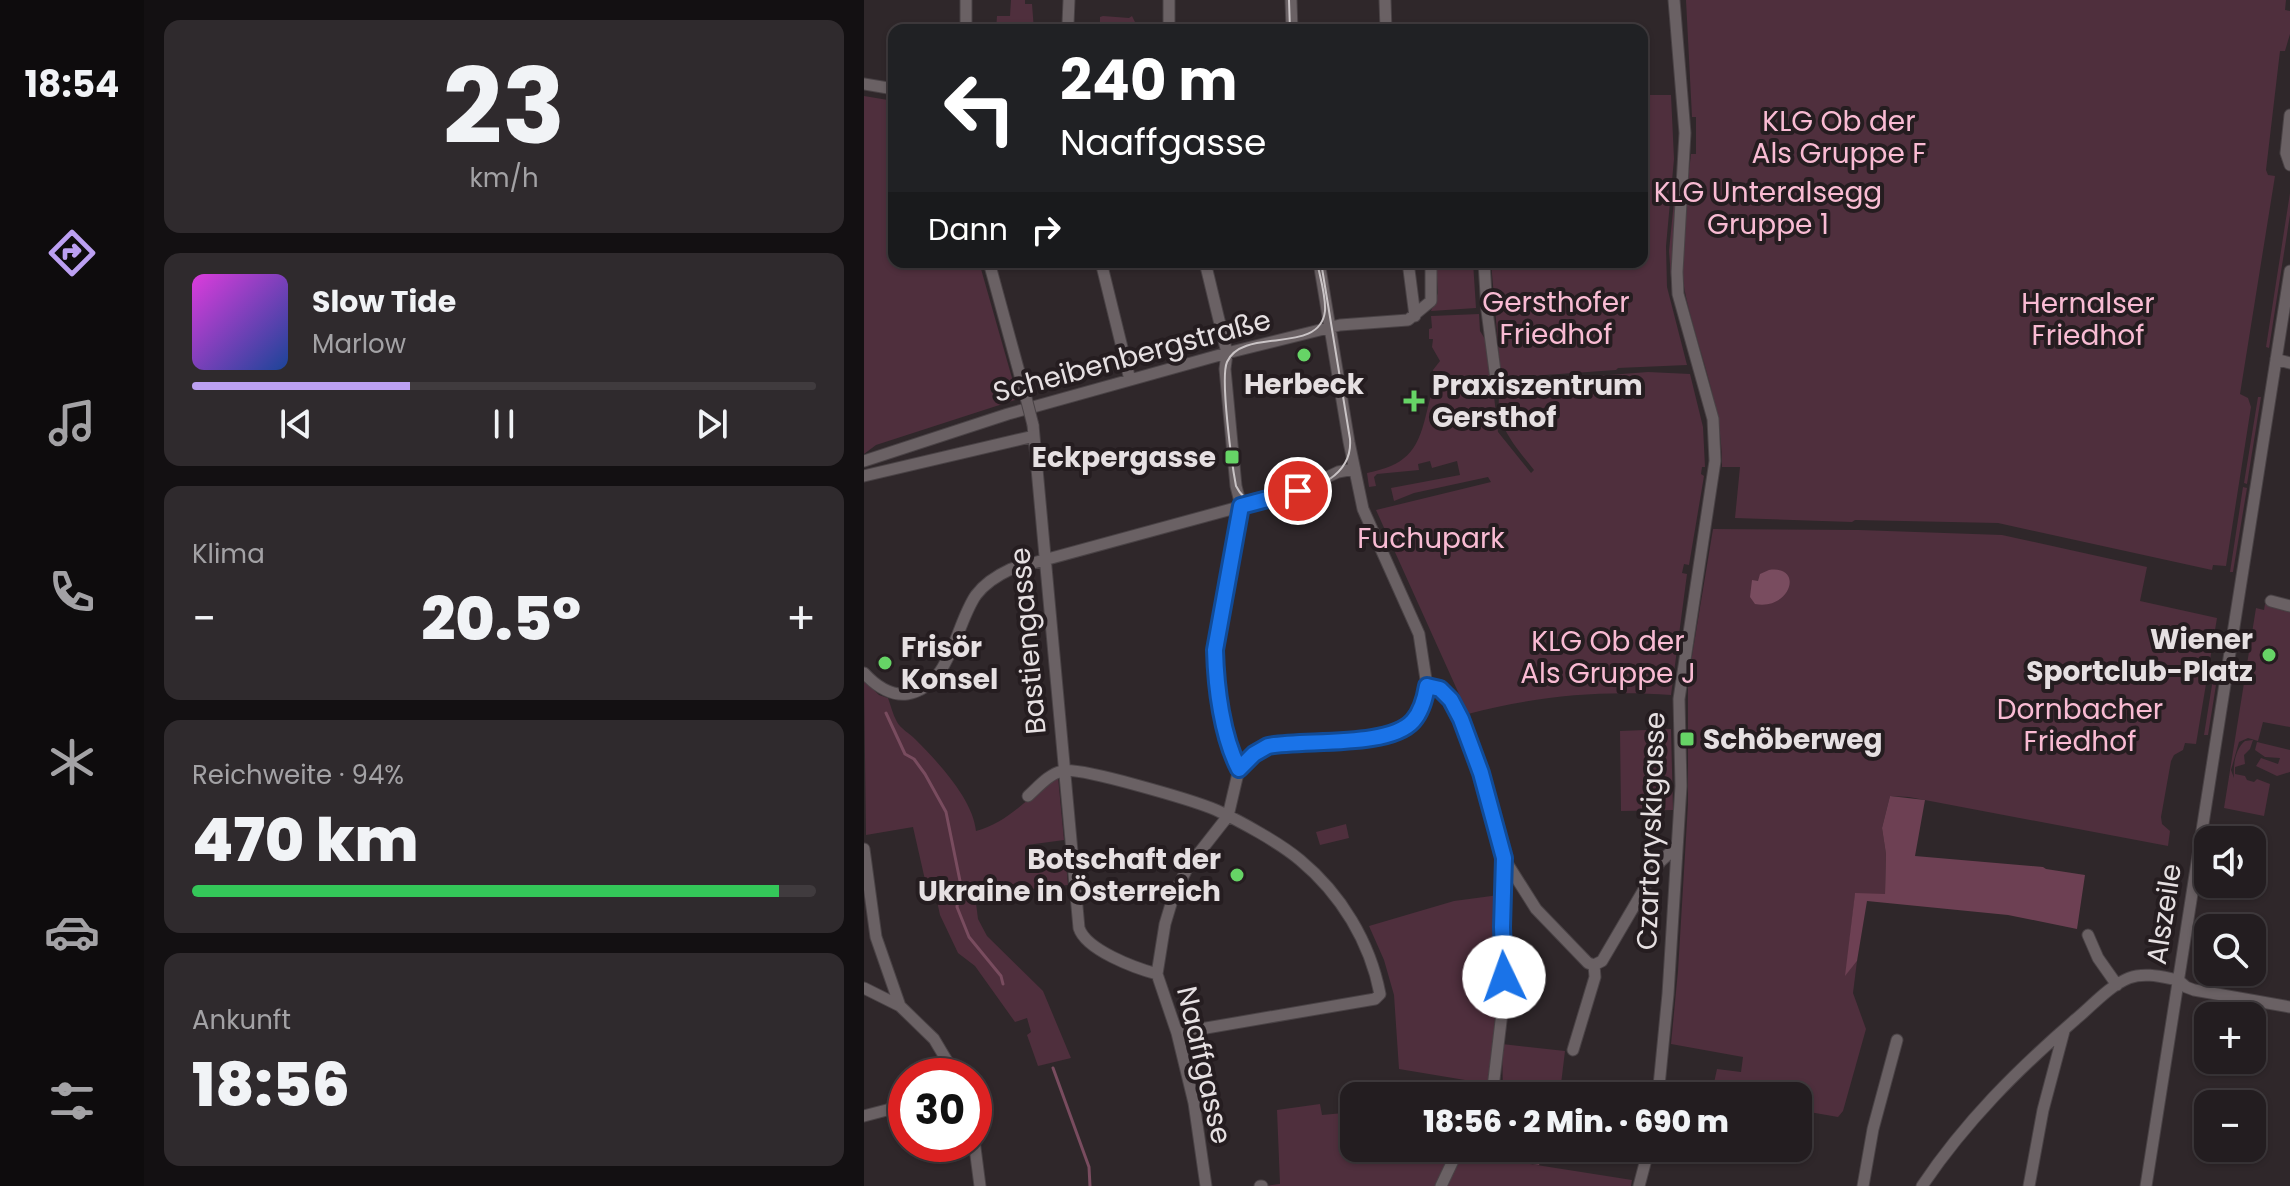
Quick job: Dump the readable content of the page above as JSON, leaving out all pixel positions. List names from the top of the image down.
{
  "streets": {
    "street": [
      "Scheibenbergstraße",
      "Bastiengasse",
      "Czartoryskigasse",
      "Alszeile",
      "Naaffgasse"
    ]
  },
  "crossings": [
    ["Scheibenbergstraße", "Bastiengasse"],
    ["Bastiengasse", "Naaffgasse"]
  ],
  "parks": [
    "KLG Ob der Als Gruppe F",
    "KLG Unteralsegg Gruppe 1",
    "Gersthofer Friedhof",
    "Hernalser Friedhof",
    "Fuchupark",
    "KLG Ob der Als Gruppe J",
    "Dornbacher Friedhof"
  ],
  "places": {
    "other": [
      "Herbeck",
      "Wiener Sportclub-Platz",
      "Frisör Konsel",
      "Botschaft der Ukraine in Österreich"
    ],
    "health": ["Praxiszentrum Gersthof"],
    "transit": ["Eckpergasse", "Schöberweg"]
  },
  "page": {
    "tabs": "18:54",
    "tile": [
      ["23", "km/h"],
      "Klima",
      ["Reichweite · 94%", "470 km"],
      ["Ankunft", "18:56"]
    ],
    "turn": ["240 m", "Naaffgasse"],
    "then": "Dann",
    "song": ["Slow Tide", "Marlow"],
    "heat": ["−", "20.5°", "+"],
    "map_buttons": ["+", "−"],
    "limit": "30",
    "trip": "18:56 · 2 Min. · 690 m"
  }
}
